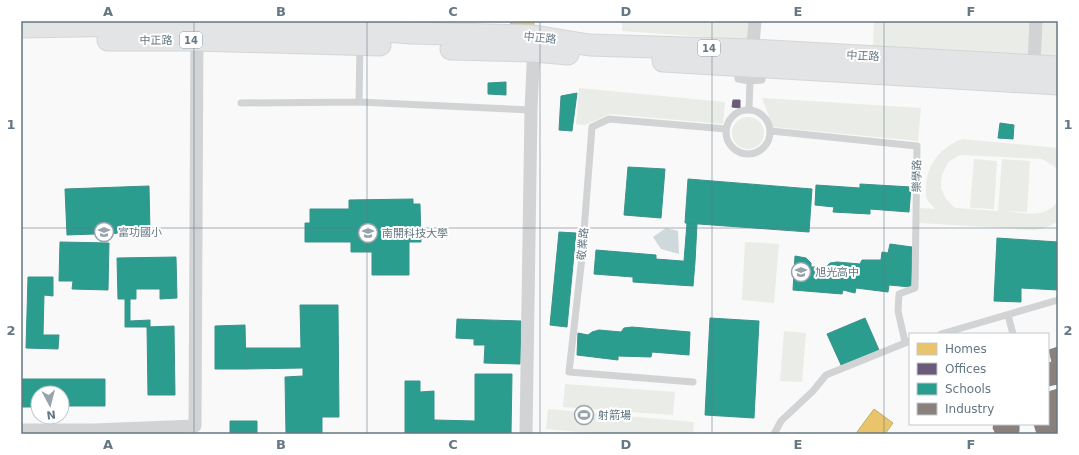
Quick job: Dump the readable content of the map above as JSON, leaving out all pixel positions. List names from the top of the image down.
{
  "streets": {
    "main road": ["中正路", "14"],
    "lane": ["樂學路", "敬業路"]
  },
  "crossings": [
    ["樂學路", "敬業路"]
  ],
  "places": {
    "school or university": ["富功國小", "南開科技大學", "旭光高中"],
    "sports": ["射箭場"]
  },
  "legend": [
    "Homes",
    "Offices",
    "Schools",
    "Industry"
  ],
  "north": "bottom",
  "grid": {
    "columns": [
      "A",
      "B",
      "C",
      "D",
      "E",
      "F"
    ],
    "rows": ["1", "2"]
  }
}
